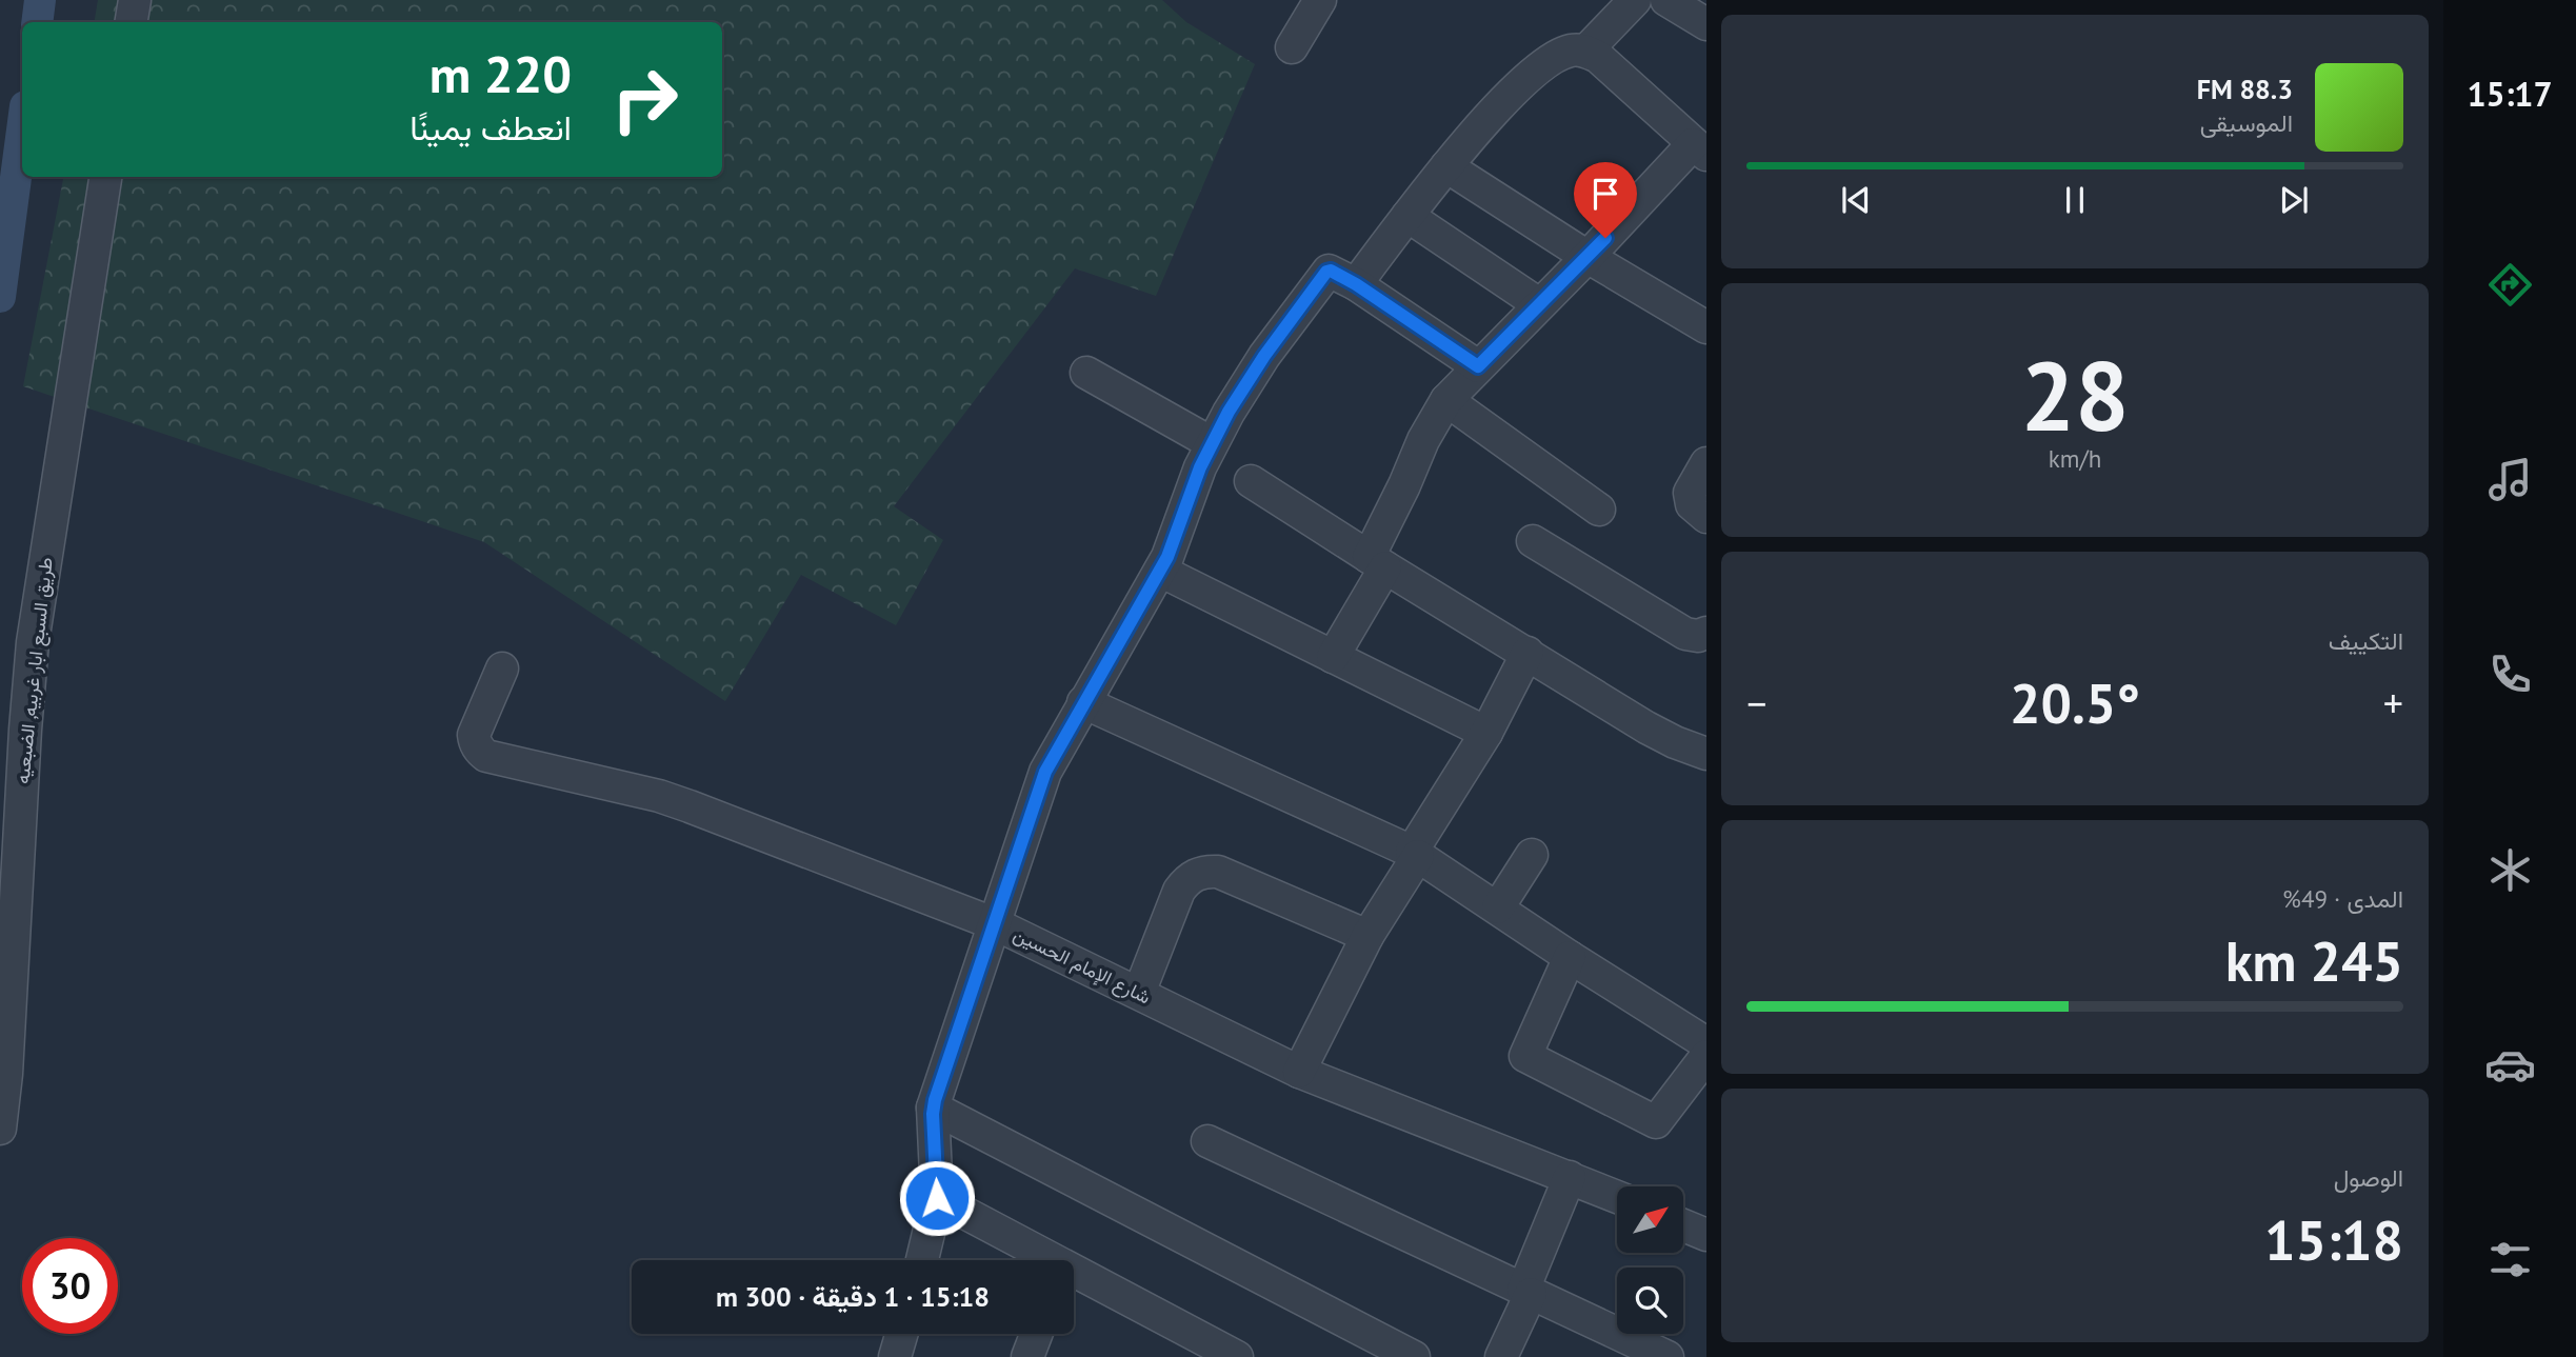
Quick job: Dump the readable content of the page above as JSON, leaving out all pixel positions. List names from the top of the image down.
{
  "streets": {
    "street": ["طريق السبع ابار غربيه, الضبعيه", "شارع الإمام الحسين"]
  },
  "north": "top right",
  "page": {
    "tabs": "15:17",
    "turn": ["220 m", "انعطف يمينًا"],
    "song": ["88.3 FM", "الموسيقى"],
    "tile": [
      ["28", "km/h"],
      "التكييف",
      ["المدى · 49%", "245 km"],
      ["الوصول", "15:18"]
    ],
    "heat": ["−", "20.5°", "+"],
    "limit": "30",
    "trip": "15:18 · 1 دقيقة · 300 m"
  }
}
